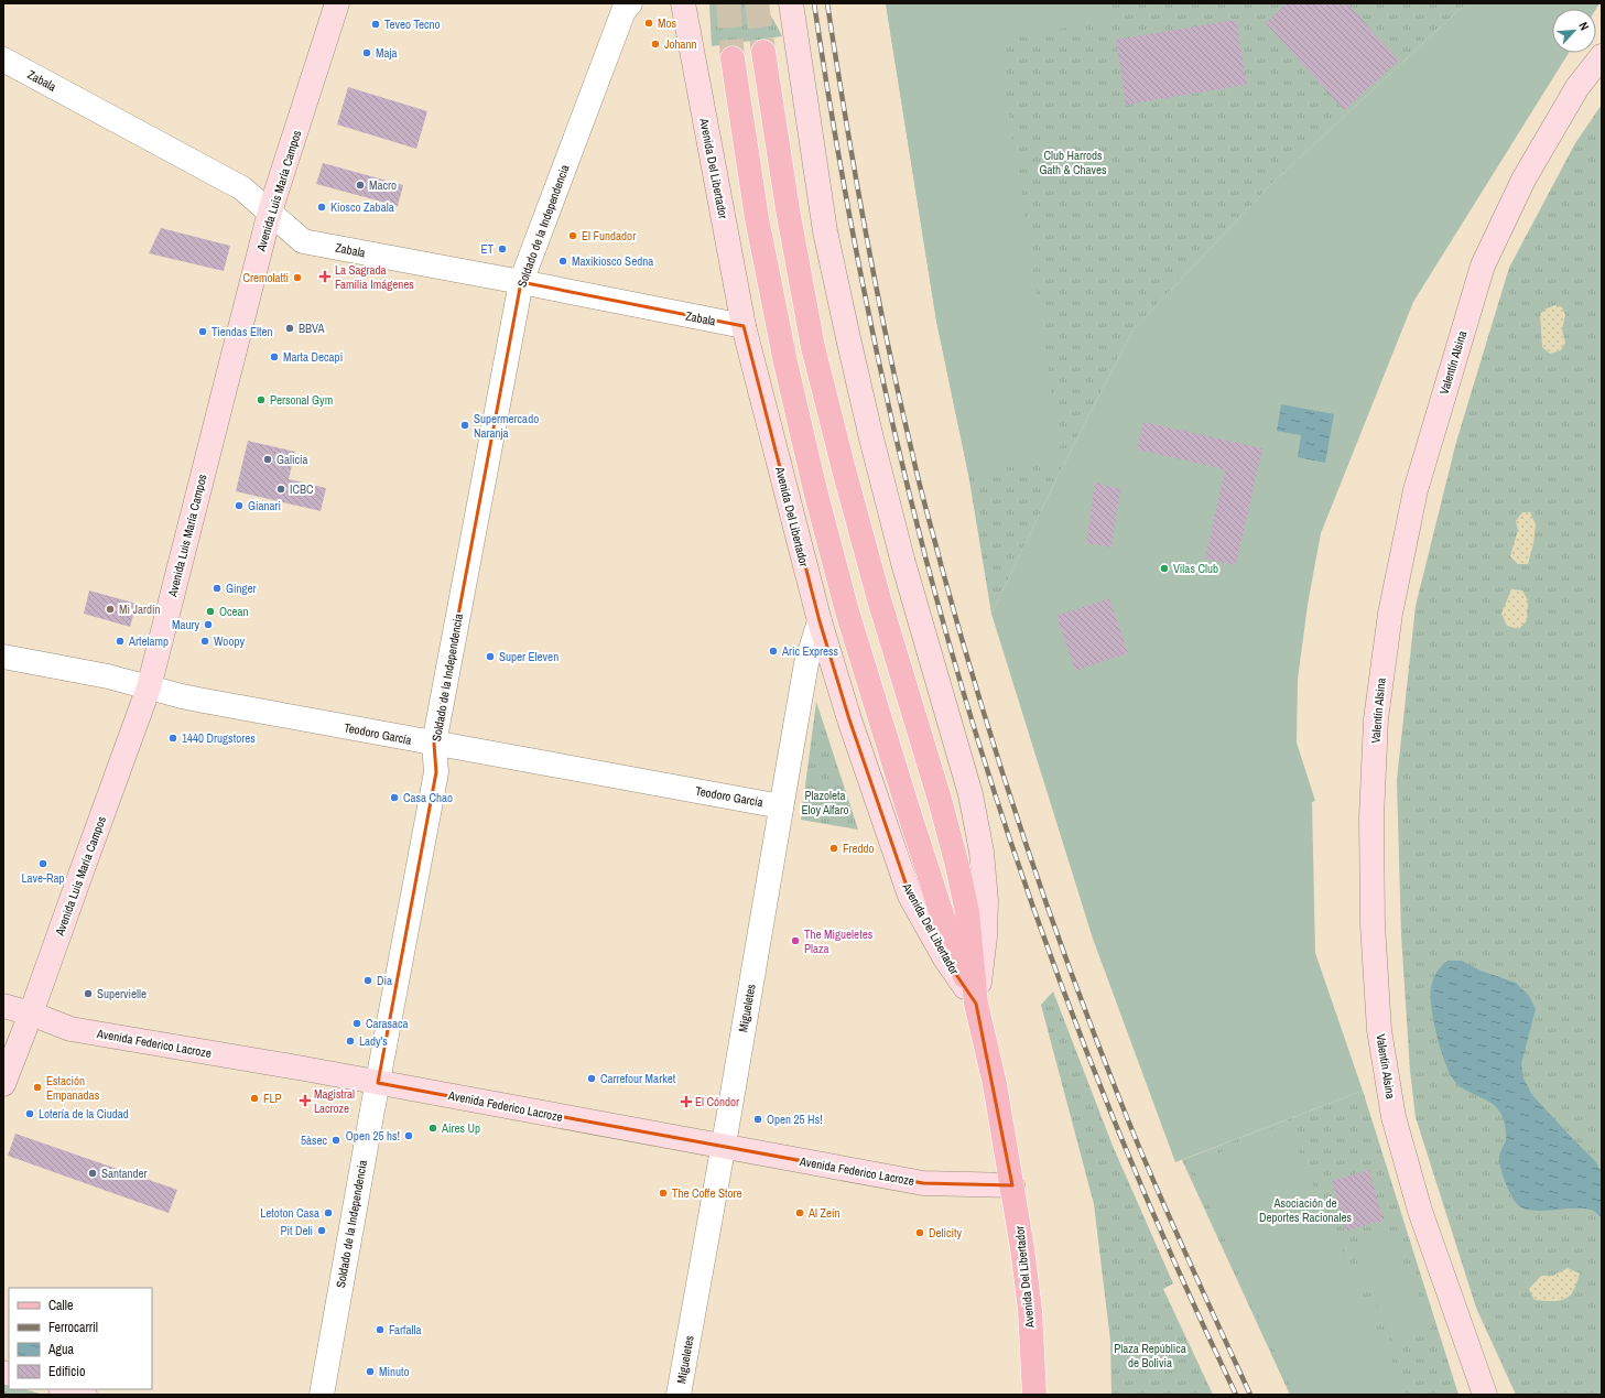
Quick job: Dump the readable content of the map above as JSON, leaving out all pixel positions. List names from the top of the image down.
{
  "streets": {
    "main road": [
      "Avenida Del Libertador",
      "Avenida Luis María Campos",
      "Valentín Alsina",
      "Avenida Federico Lacroze"
    ],
    "street": [
      "Zabala",
      "Soldado de la Independencia",
      "Teodoro García",
      "Migueletes"
    ]
  },
  "crossings": [
    ["Zabala", "Avenida Del Libertador"],
    ["Zabala", "Avenida Luis María Campos"],
    ["Zabala", "Soldado de la Independencia"],
    ["Avenida Del Libertador", "Migueletes"],
    ["Avenida Del Libertador", "Avenida Federico Lacroze"],
    ["Avenida Luis María Campos", "Teodoro García"],
    ["Avenida Luis María Campos", "Avenida Federico Lacroze"],
    ["Soldado de la Independencia", "Teodoro García"],
    ["Soldado de la Independencia", "Avenida Federico Lacroze"],
    ["Teodoro García", "Migueletes"],
    ["Migueletes", "Avenida Federico Lacroze"]
  ],
  "parks": [
    "Club Harrods Gath & Chaves",
    "Plazoleta Eloy Alfaro",
    "Asociación de Deportes Racionales",
    "Plaza República de Bolivia"
  ],
  "places": {
    "other": [
      "Mos",
      "Teveo Tecno",
      "Johann",
      "Maja",
      "Macro",
      "Kiosco Zabala",
      "El Fundador",
      "ET",
      "Maxikiosco Sedna",
      "Cremolatti",
      "BBVA",
      "Tiendas Elten",
      "Marta Decapi",
      "Personal Gym",
      "Supermercado Naranja",
      "Galicia",
      "ICBC",
      "Gianari",
      "Vilas Club",
      "Ginger",
      "Mi Jardín",
      "Ocean",
      "Maury",
      "Artelamp",
      "Woopy",
      "Aric Express",
      "Super Eleven",
      "1440 Drugstores",
      "Casa Chao",
      "Freddo",
      "Lave-Rap",
      "The Migueletes Plaza",
      "Dia",
      "Supervielle",
      "Carasaca",
      "Lady's",
      "Carrefour Market",
      "Estación Empanadas",
      "FLP",
      "Lotería de la Ciudad",
      "Open 25 Hs!",
      "Aires Up",
      "Open 25 hs!",
      "5àsec",
      "Santander",
      "The Coffe Store",
      "Letoton Casa",
      "Al Zein",
      "Pit Deli",
      "Delicity",
      "Farfalla",
      "Minuto"
    ],
    "health": ["La Sagrada Familia Imágenes", "Magistral Lacroze", "El Cóndor"]
  },
  "legend": [
    "Calle",
    "Ferrocarril",
    "Agua",
    "Edificio"
  ],
  "north": "top right"
}
